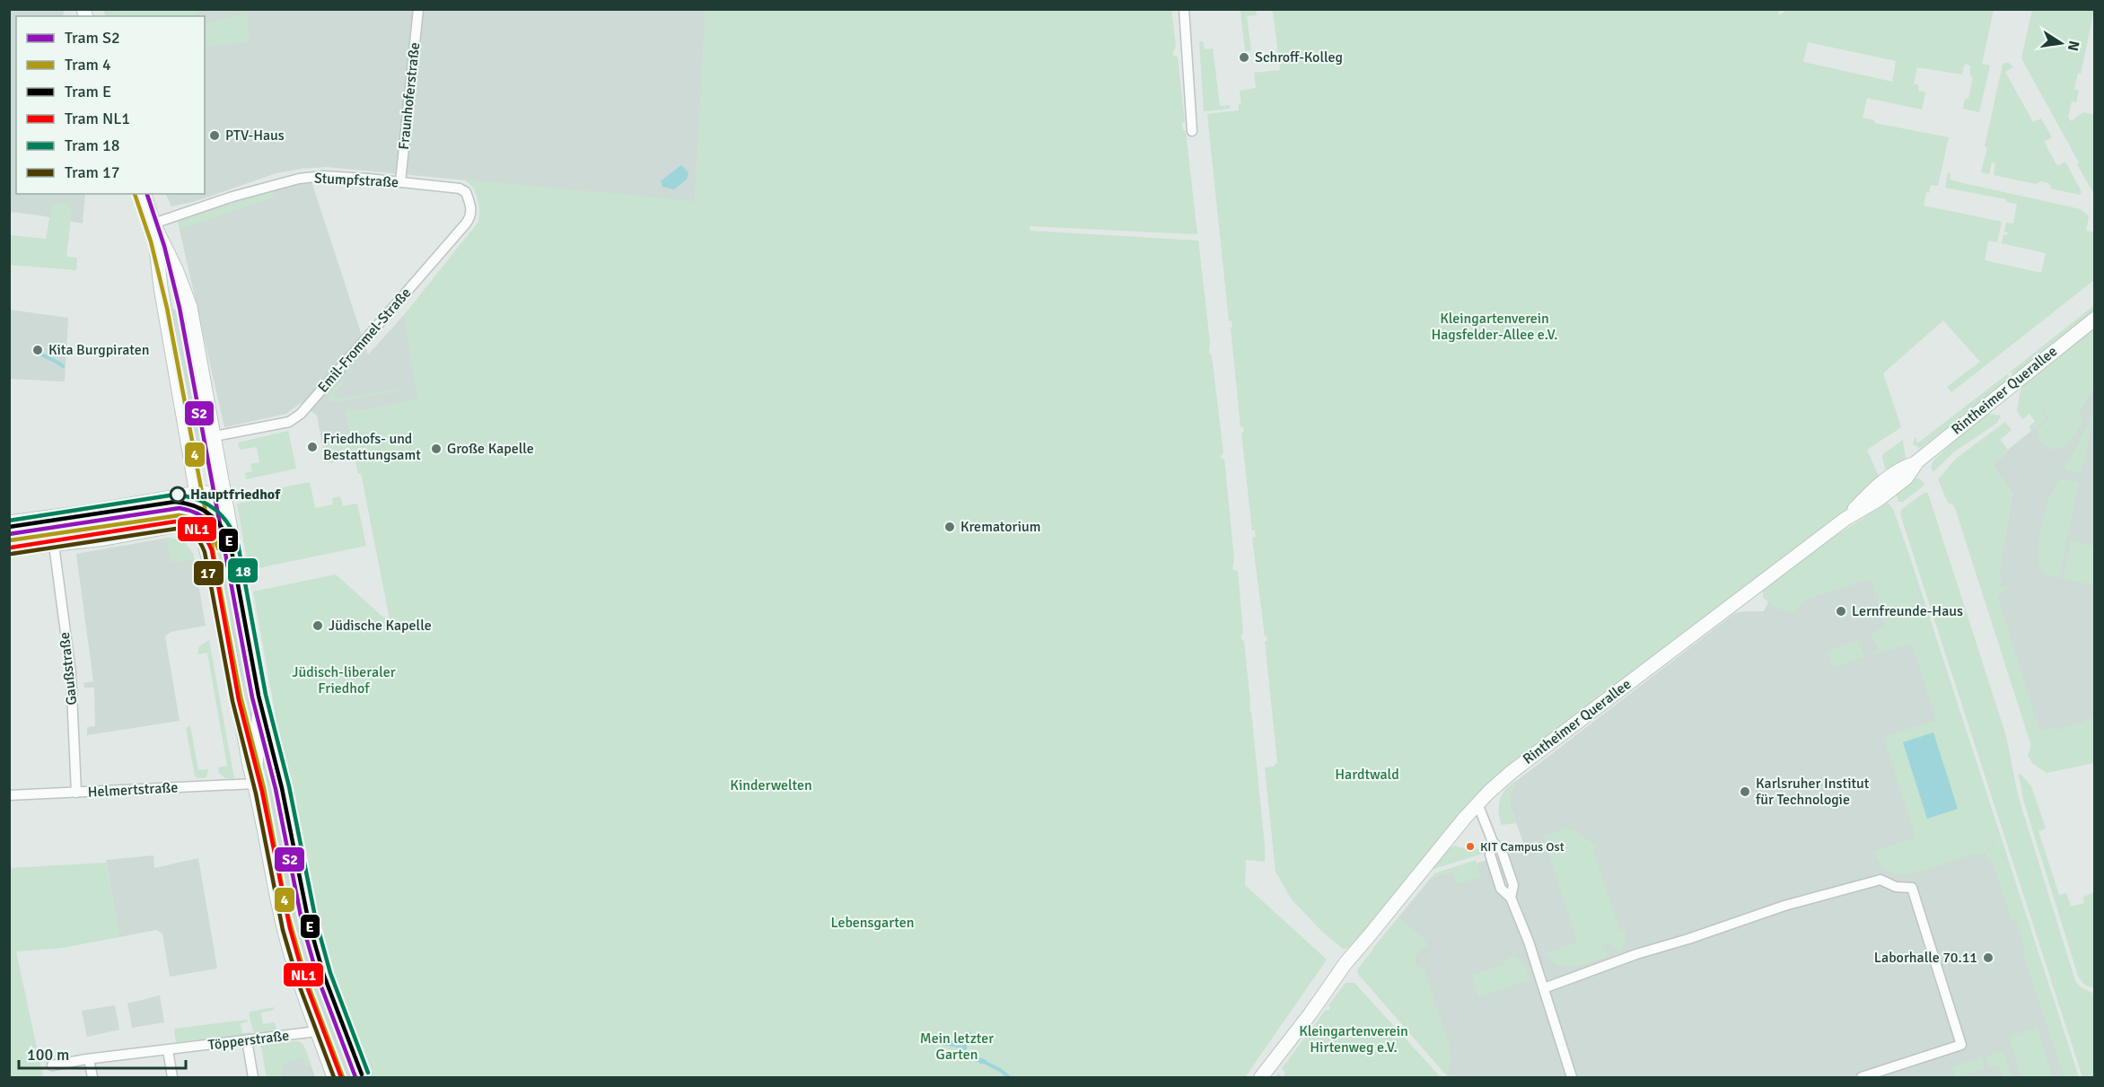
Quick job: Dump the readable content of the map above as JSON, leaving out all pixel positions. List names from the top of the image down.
{
  "streets": {
    "street": [
      "Fraunhoferstraße",
      "Stumpfstraße",
      "Emil-Frommel-Straße",
      "Rintheimer Querallee",
      "Gaußstraße",
      "Helmertstraße",
      "Töpperstraße"
    ]
  },
  "crossings": [
    ["Fraunhoferstraße", "Stumpfstraße"],
    ["Stumpfstraße", "Emil-Frommel-Straße"],
    ["Gaußstraße", "Helmertstraße"]
  ],
  "parks": [
    "Kleingartenverein Hagsfelder-Allee e.V.",
    "Jüdisch-liberaler Friedhof",
    "Hardtwald",
    "Kinderwelten",
    "Lebensgarten",
    "Kleingartenverein Hirtenweg e.V.",
    "Mein letzter Garten"
  ],
  "places": [
    "Schroff-Kolleg",
    "PTV-Haus",
    "Kita Burgpiraten",
    "Friedhofs- und Bestattungsamt",
    "Große Kapelle",
    "Hauptfriedhof",
    "Krematorium",
    "Lernfreunde-Haus",
    "Jüdische Kapelle",
    "Karlsruher Institut für Technologie",
    "KIT Campus Ost",
    "Laborhalle 70.11"
  ],
  "lines": [
    "tram line S2",
    "tram line 4",
    "tram line 18",
    "tram line E",
    "tram line NL1",
    "tram line 17"
  ],
  "legend": [
    "Tram S2",
    "Tram 4",
    "Tram E",
    "Tram NL1",
    "Tram 18",
    "Tram 17"
  ],
  "scale_bar": "100 m",
  "north": "right"
}
